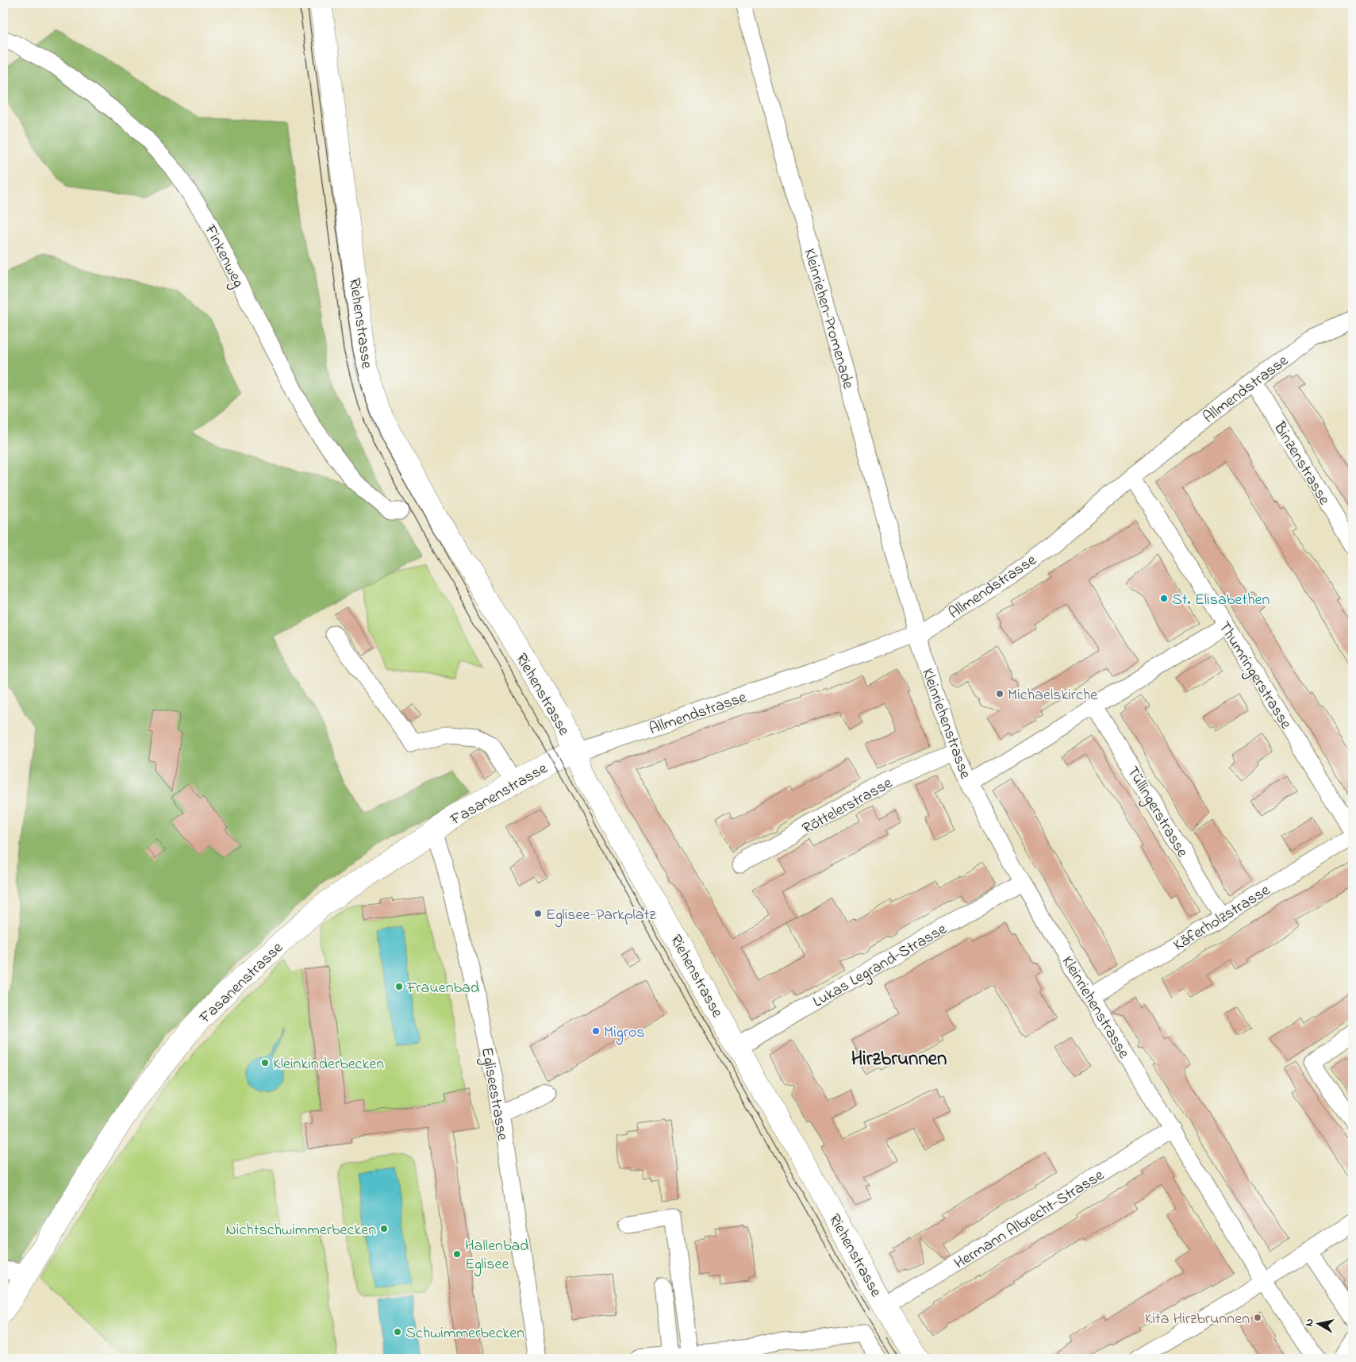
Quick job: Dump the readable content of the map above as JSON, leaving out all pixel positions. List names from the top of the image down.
{
  "streets": {
    "main road": ["Riehenstrasse", "Fasanenstrasse"],
    "street": [
      "Finkenweg",
      "Kleinriehen-Promenade",
      "Allmendstrasse",
      "Binzenstrasse",
      "Thumringerstrasse",
      "Kleinriehenstrasse",
      "Röttelerstrasse",
      "Tüllingerstrasse",
      "Käferholzstrasse",
      "Lukas Legrand-Strasse",
      "Egliseestrasse",
      "Hermann Albrecht-Strasse"
    ]
  },
  "crossings": [
    ["Kleinriehen-Promenade", "Allmendstrasse"],
    ["Kleinriehen-Promenade", "Kleinriehenstrasse"],
    ["Riehenstrasse", "Allmendstrasse"],
    ["Riehenstrasse", "Fasanenstrasse"],
    ["Riehenstrasse", "Lukas Legrand-Strasse"],
    ["Riehenstrasse", "Hermann Albrecht-Strasse"],
    ["Allmendstrasse", "Binzenstrasse"],
    ["Allmendstrasse", "Thumringerstrasse"],
    ["Allmendstrasse", "Kleinriehenstrasse"],
    ["Allmendstrasse", "Fasanenstrasse"],
    ["Kleinriehenstrasse", "Röttelerstrasse"],
    ["Kleinriehenstrasse", "Käferholzstrasse"],
    ["Kleinriehenstrasse", "Lukas Legrand-Strasse"],
    ["Kleinriehenstrasse", "Hermann Albrecht-Strasse"],
    ["Fasanenstrasse", "Egliseestrasse"],
    ["Tüllingerstrasse", "Käferholzstrasse"]
  ],
  "districts": ["Hirzbrunnen"],
  "places": [
    "St. Elisabethen",
    "Michaelskirche",
    "Eglisee-Parkplatz",
    "Frauenbad",
    "Migros",
    "Kleinkinderbecken",
    "Nichtschwimmerbecken",
    "Hallenbad Eglisee",
    "Kita Hirzbrunnen",
    "Schwimmerbecken"
  ],
  "north": "left"
}
